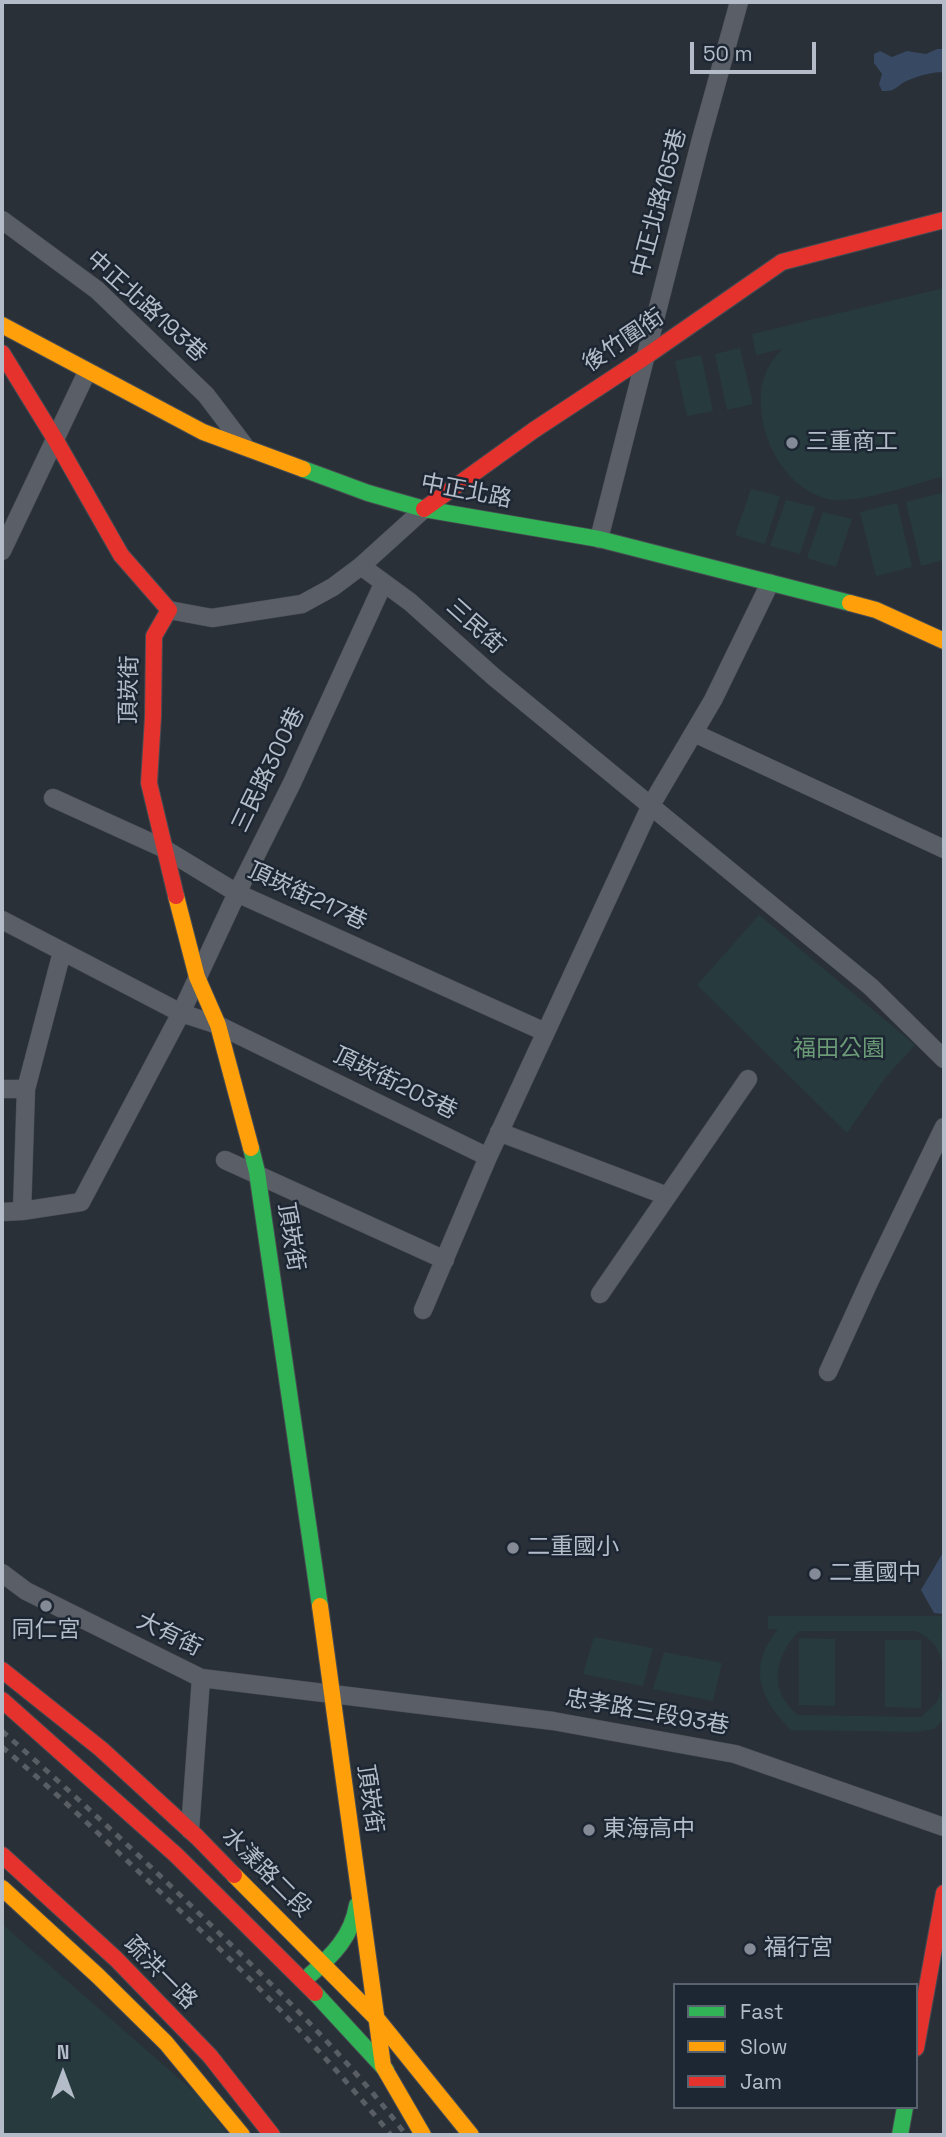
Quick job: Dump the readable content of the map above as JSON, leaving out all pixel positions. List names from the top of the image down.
{
  "streets": {
    "street": [
      "中正北路165巷",
      "中正北路193巷",
      "後竹圍街",
      "中正北路",
      "三民街",
      "頂崁街",
      "三民路300巷",
      "頂崁街217巷",
      "頂崁街203巷",
      "大有街",
      "忠孝路三段93巷",
      "水漾路二段",
      "疏洪一路"
    ]
  },
  "crossings": [
    ["中正北路165巷", "後竹圍街"],
    ["中正北路165巷", "中正北路"],
    ["中正北路193巷", "中正北路"],
    ["後竹圍街", "中正北路"],
    ["後竹圍街", "三民街"],
    ["三民街", "三民路300巷"],
    ["頂崁街", "三民路300巷"],
    ["頂崁街", "頂崁街217巷"],
    ["頂崁街", "頂崁街203巷"],
    ["頂崁街", "大有街"],
    ["頂崁街", "忠孝路三段93巷"],
    ["頂崁街", "水漾路二段"],
    ["三民路300巷", "頂崁街217巷"],
    ["三民路300巷", "頂崁街203巷"],
    ["大有街", "忠孝路三段93巷"]
  ],
  "parks": ["福田公園"],
  "places": [
    "三重商工",
    "二重國小",
    "二重國中",
    "同仁宮",
    "東海高中",
    "福行宮"
  ],
  "legend": ["Fast", "Slow", "Jam"],
  "scale_bar": "50 m",
  "north": "top"
}
